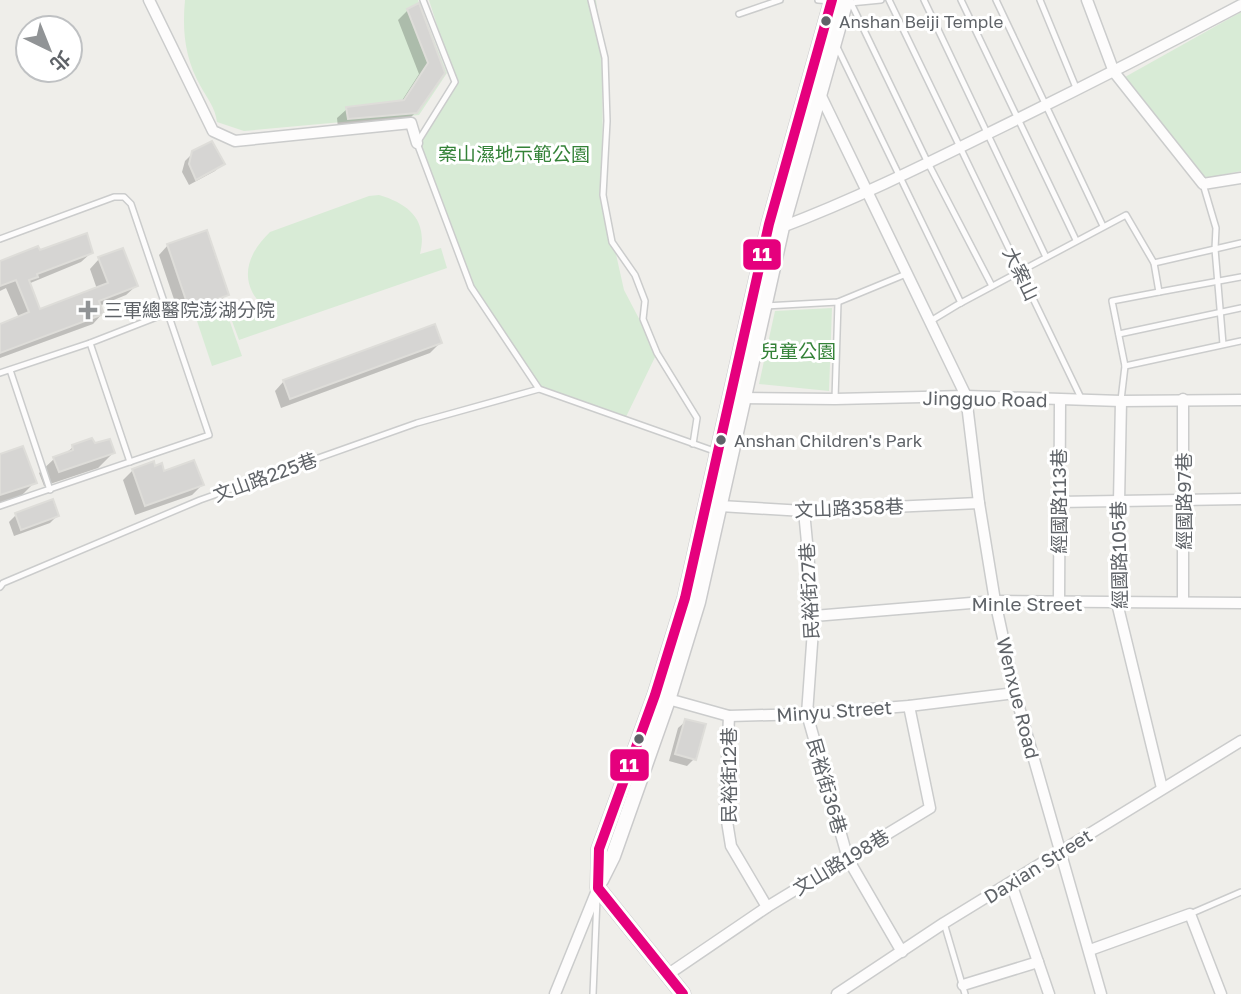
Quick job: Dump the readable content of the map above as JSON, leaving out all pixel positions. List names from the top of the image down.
{
  "streets": {
    "street": [
      "Jingguo Road",
      "經國路113巷",
      "經國路97巷",
      "文山路358巷",
      "經國路105巷",
      "民裕街27巷",
      "Minle Street",
      "Wenxue Road",
      "Minyu Street",
      "民裕街12巷",
      "民裕街36巷",
      "文山路198巷",
      "Daxian Street"
    ],
    "lane": ["大案山", "文山路225巷"]
  },
  "crossings": [
    ["大案山", "Jingguo Road"],
    ["Jingguo Road", "經國路113巷"],
    ["Jingguo Road", "經國路97巷"],
    ["Jingguo Road", "經國路105巷"],
    ["Jingguo Road", "Wenxue Road"],
    ["經國路113巷", "Minle Street"],
    ["經國路97巷", "Minle Street"],
    ["文山路358巷", "民裕街27巷"],
    ["文山路358巷", "Wenxue Road"],
    ["經國路105巷", "Minle Street"],
    ["經國路105巷", "Daxian Street"],
    ["民裕街27巷", "Minle Street"],
    ["民裕街27巷", "Minyu Street"],
    ["民裕街27巷", "民裕街36巷"],
    ["Minle Street", "Wenxue Road"],
    ["Wenxue Road", "Minyu Street"],
    ["Wenxue Road", "Daxian Street"],
    ["Minyu Street", "民裕街12巷"],
    ["Minyu Street", "民裕街36巷"],
    ["Minyu Street", "文山路198巷"],
    ["民裕街12巷", "文山路198巷"],
    ["民裕街36巷", "文山路198巷"],
    ["民裕街36巷", "Daxian Street"]
  ],
  "parks": ["案山濕地示範公園", "兒童公園"],
  "places": {
    "other": ["Anshan Beiji Temple", "Anshan Children's Park"],
    "health": ["三軍總醫院澎湖分院"]
  },
  "lines": ["transit line 11"],
  "north": "bottom right"
}
